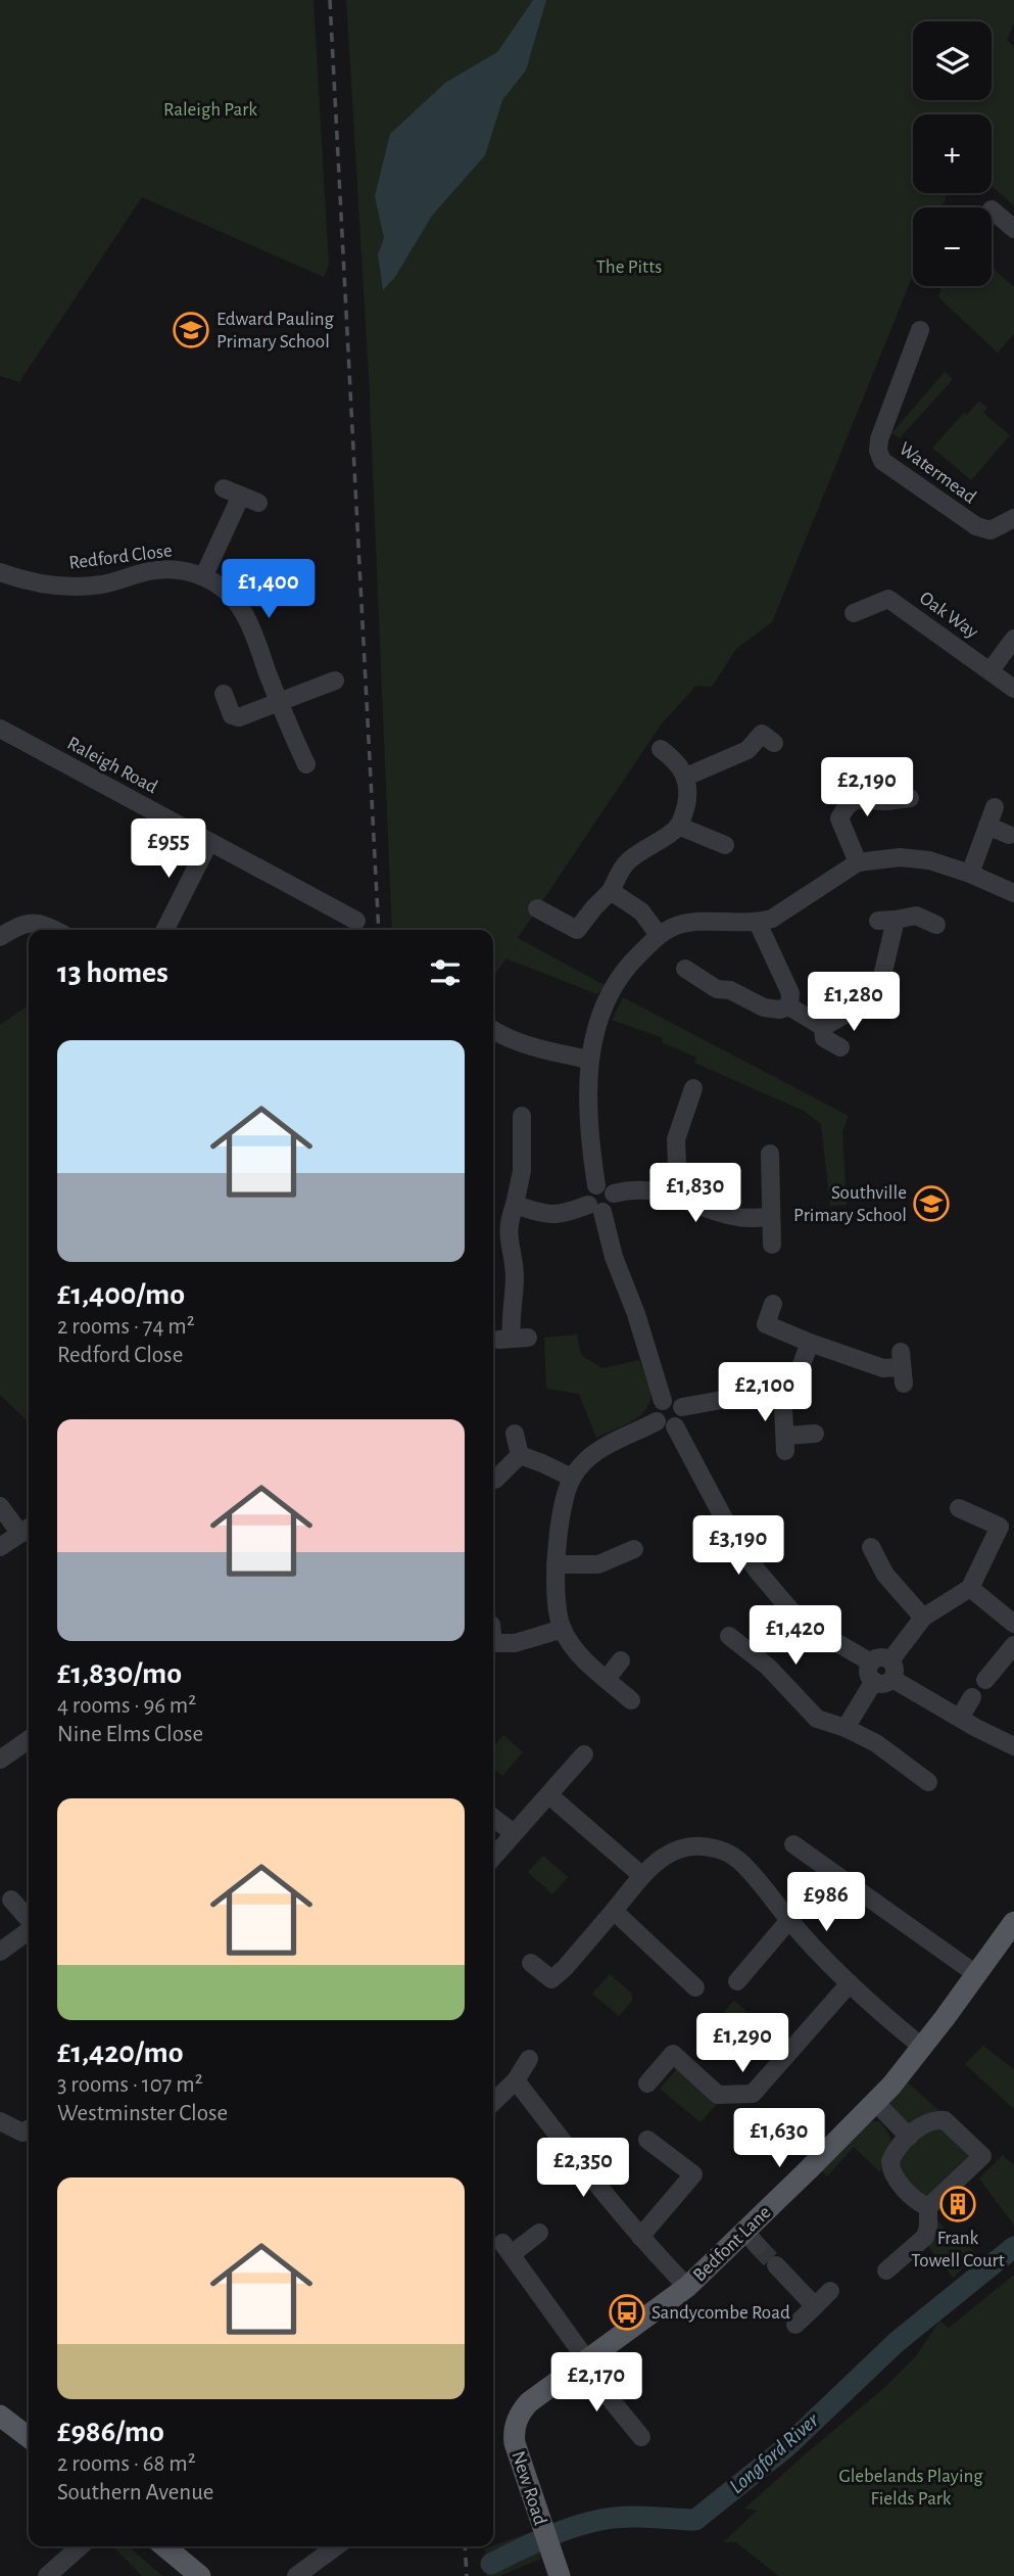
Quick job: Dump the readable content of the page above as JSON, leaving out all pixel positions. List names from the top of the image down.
{
  "streets": {
    "main road": ["Bedfont Lane", "New Road"],
    "street": [
      "Watermead",
      "Redford Close",
      "Oak Way",
      "Raleigh Road"
    ]
  },
  "crossings": [
    ["Bedfont Lane", "New Road"]
  ],
  "water": ["Longford River"],
  "parks": ["Raleigh Park", "The Pitts", "Glebelands Playing Fields Park"],
  "places": {
    "school or university": ["Edward Pauling Primary School", "Southville Primary School"],
    "building": ["Frank Towell Court"],
    "bus stop": ["Sandycombe Road"]
  },
  "page": {
    "map_buttons": ["+", "−"],
    "price": [
      "£1,400",
      "£2,190",
      "£955",
      "£1,280",
      "£1,830",
      "£2,100",
      "£3,190",
      "£1,420",
      "£986",
      "£1,290",
      "£1,630",
      "£2,350",
      "£2,170"
    ],
    "heading": "13 homes",
    "list": [
      {
        "name": "£1,400/mo",
        "note": "2 rooms · 74 m² · Redford Close"
      },
      {
        "name": "£1,830/mo",
        "note": "4 rooms · 96 m² · Nine Elms Close"
      },
      {
        "name": "£1,420/mo",
        "note": "3 rooms · 107 m² · Westminster Close"
      },
      {
        "name": "£986/mo",
        "note": "2 rooms · 68 m² · Southern Avenue"
      }
    ]
  }
}
